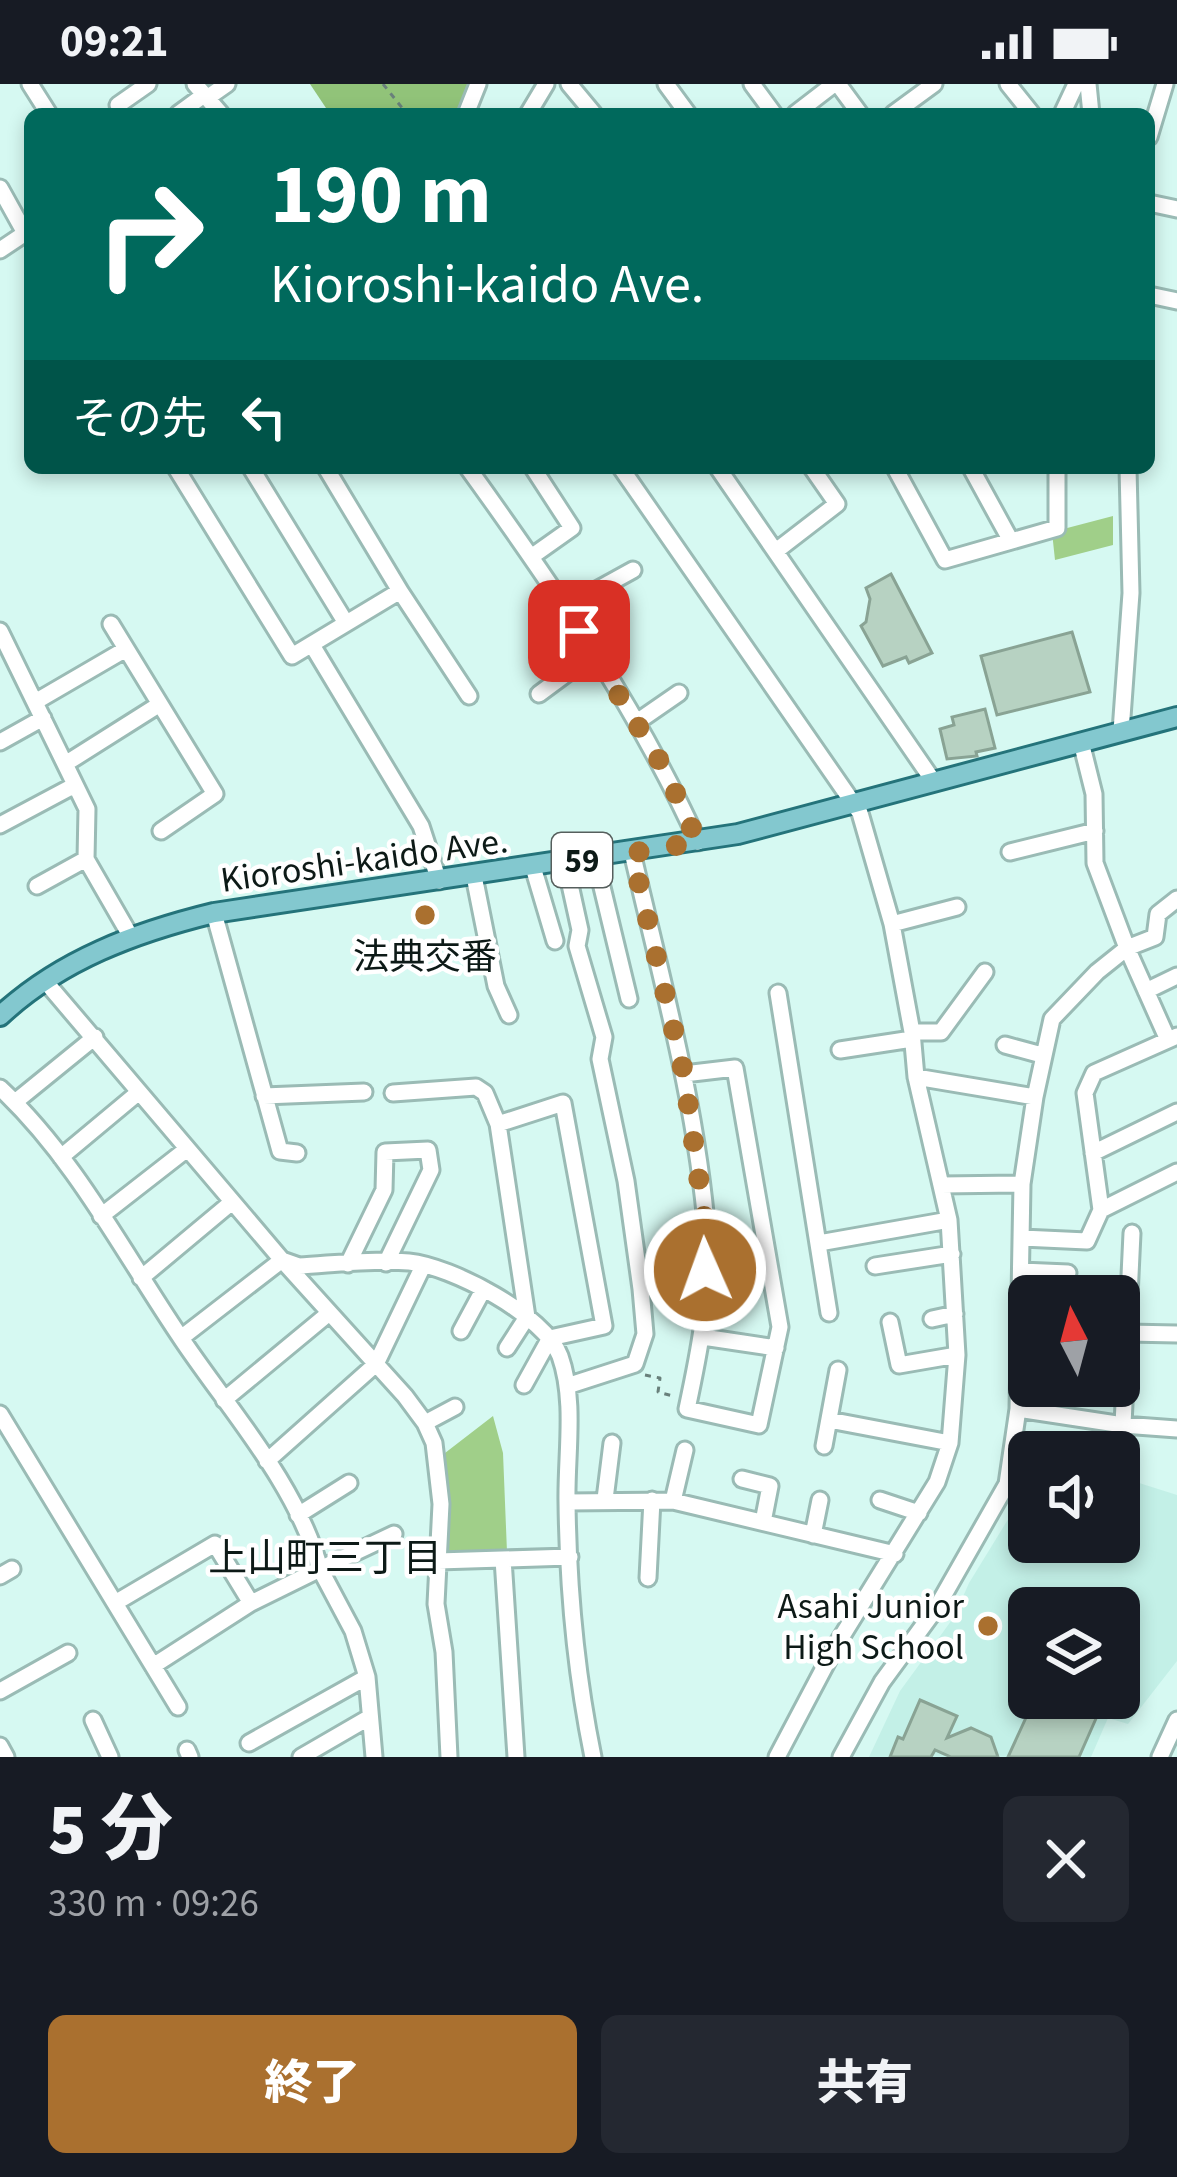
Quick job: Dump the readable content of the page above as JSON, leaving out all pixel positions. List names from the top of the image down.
{
  "streets": {
    "main road": ["Kioroshi-kaido Ave.", "59"]
  },
  "districts": ["上山町三丁目"],
  "places": ["法典交番", "Asahi Junior High School"],
  "north": "top",
  "page": {
    "status": "09:21",
    "turn": ["190 m", "Kioroshi-kaido Ave."],
    "then": "その先",
    "heading": ["5 分", "330 m · 09:26"],
    "buttons": ["終了", "共有"]
  }
}
